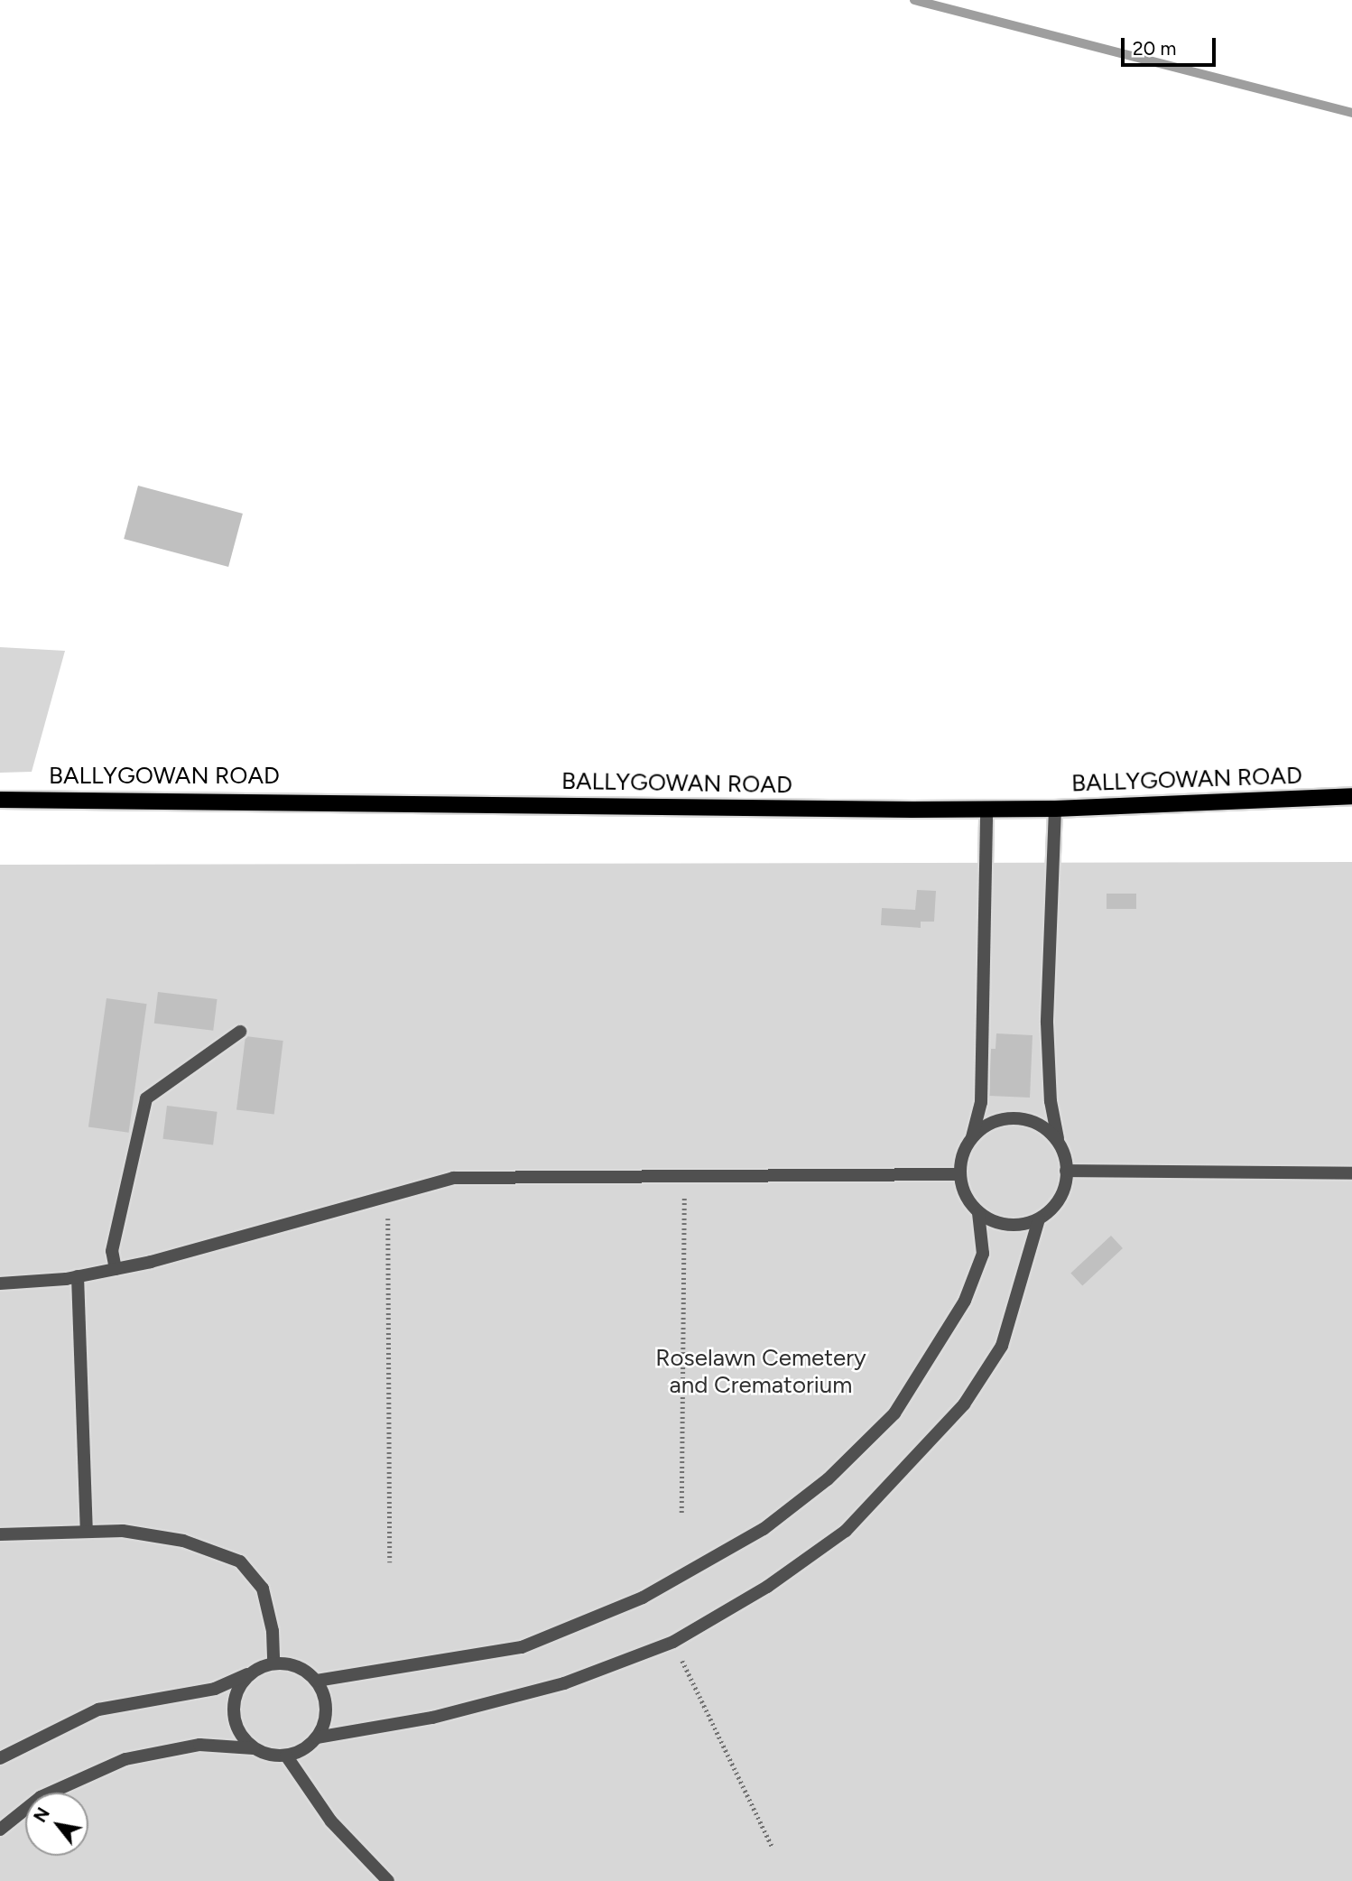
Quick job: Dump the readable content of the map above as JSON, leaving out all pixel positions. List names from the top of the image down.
{
  "streets": {
    "main road": ["BALLYGOWAN ROAD"]
  },
  "parks": ["Roselawn Cemetery and Crematorium"],
  "scale_bar": "20 m",
  "north": "top left"
}
